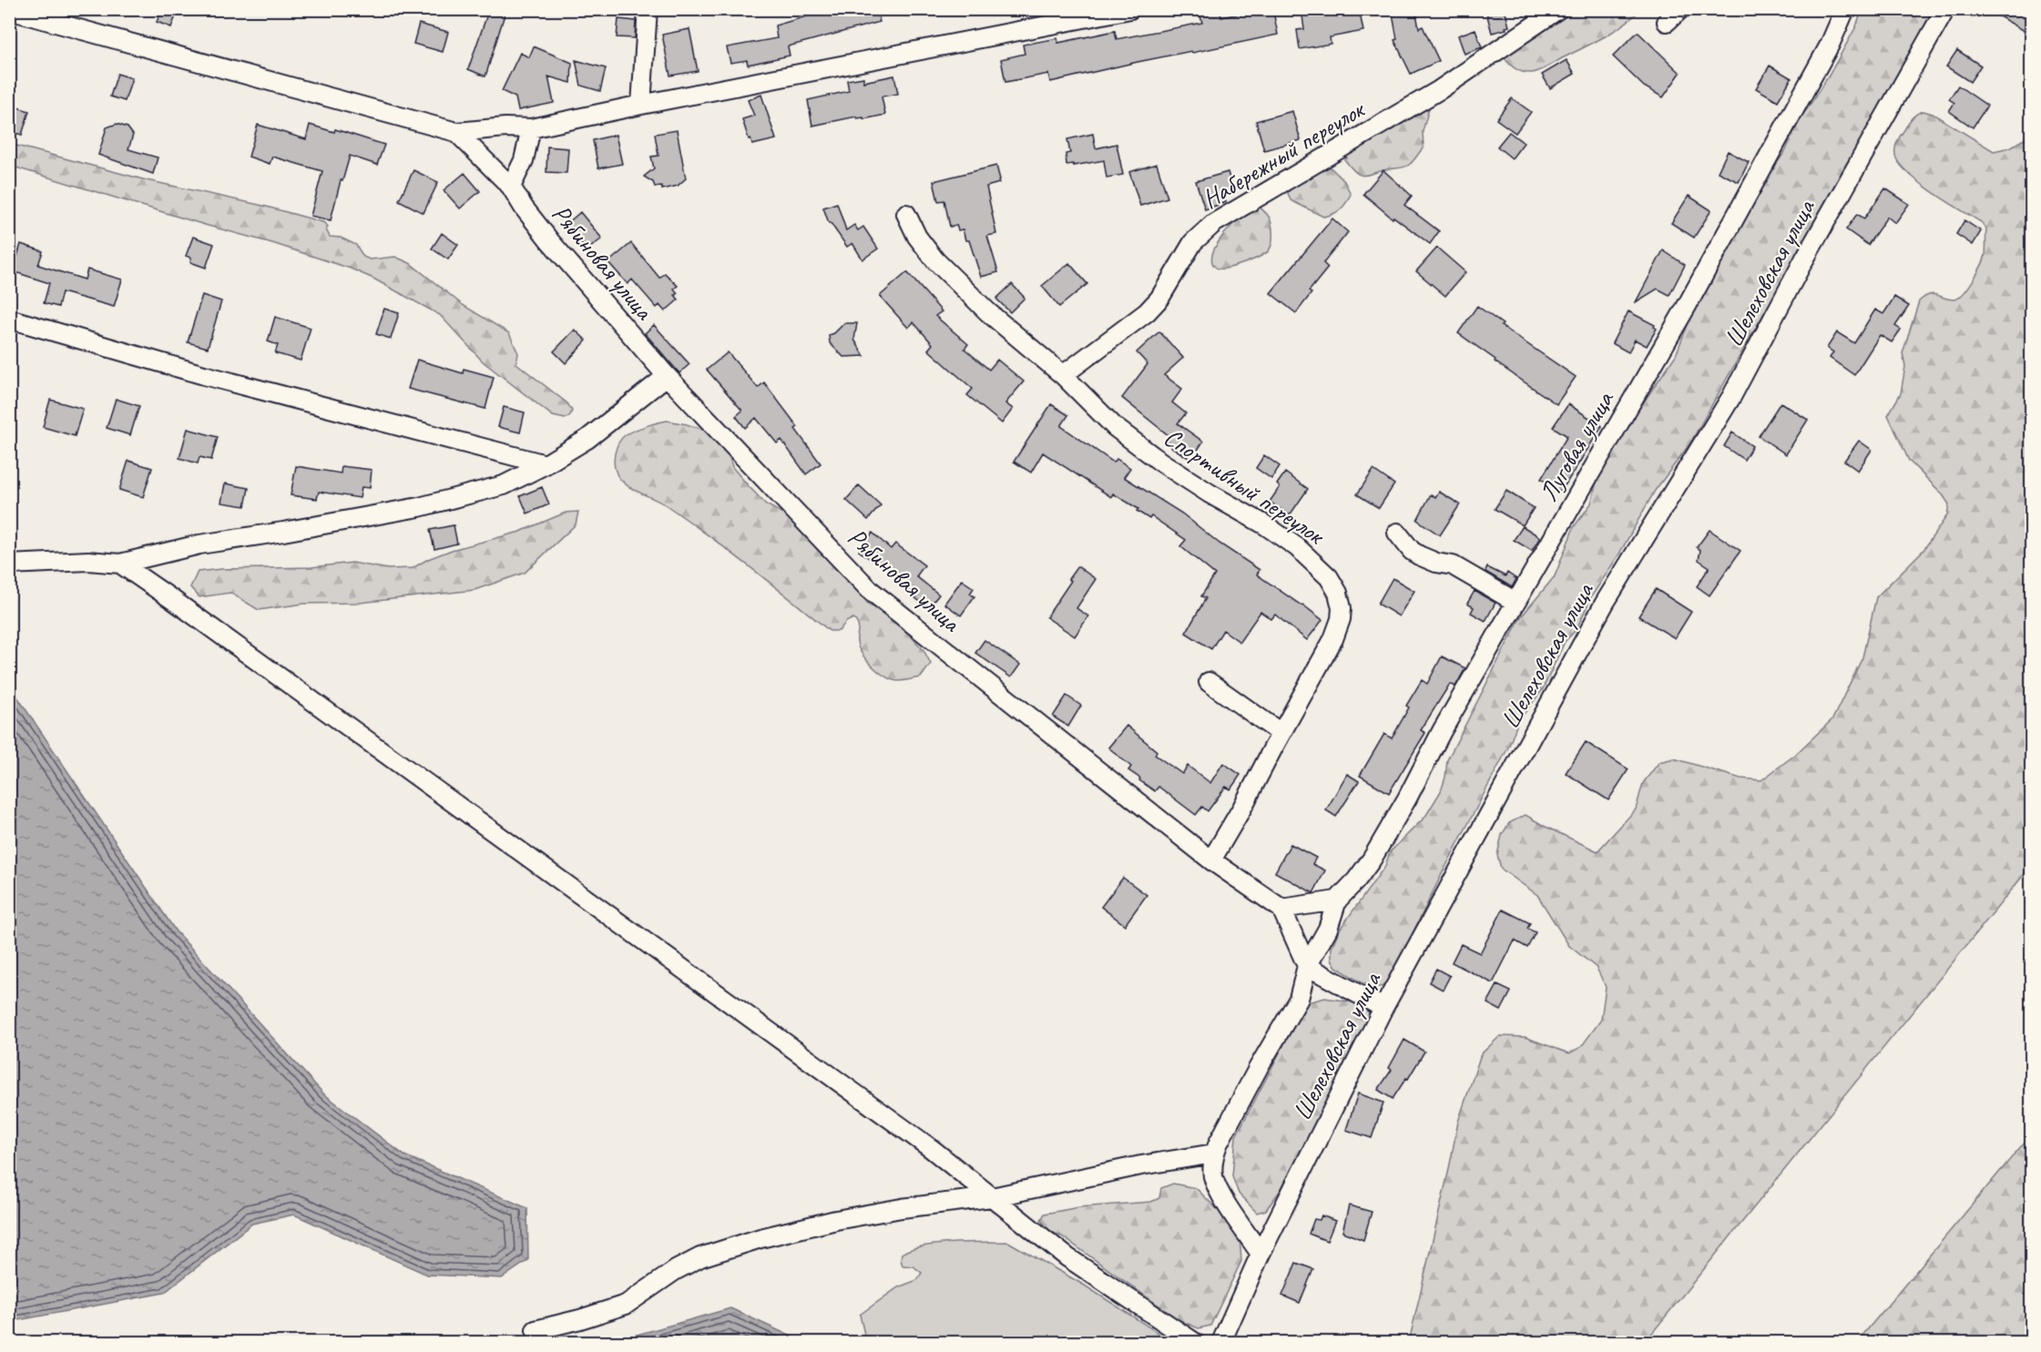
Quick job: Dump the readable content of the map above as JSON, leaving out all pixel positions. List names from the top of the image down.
{
  "streets": {
    "street": [
      "Набережный переулок",
      "Рябиновая улица",
      "Шелеховская улица",
      "Луговая улица",
      "Спортивный переулок"
    ]
  },
  "crossings": [
    ["Набережный переулок", "Спортивный переулок"],
    ["Рябиновая улица", "Спортивный переулок"]
  ]
}
